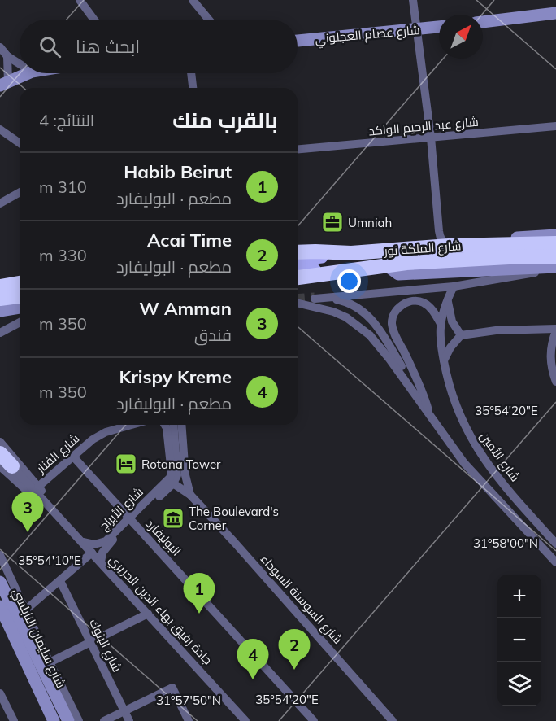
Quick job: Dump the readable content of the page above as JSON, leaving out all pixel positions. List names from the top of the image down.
{
  "streets": {
    "highway": ["شارع الملكة نور"],
    "street": [
      "شارع عصام العجلوني",
      "شارع عبد الرحيم الواكد",
      "شارع الفنار",
      "شارع الأمين",
      "شارع الأبراج",
      "البوليفارد",
      "شارع السوسنة السوداء",
      "جادة رفيق بهاء الدين الحريري",
      "شارع سليمان النابلسي",
      "شارع البنوك"
    ]
  },
  "crossings": [
    ["شارع الفنار", "البوليفارد"],
    ["شارع الفنار", "جادة رفيق بهاء الدين الحريري"],
    ["شارع الأبراج", "البوليفارد"],
    ["شارع الأبراج", "شارع السوسنة السوداء"],
    ["شارع الأبراج", "جادة رفيق بهاء الدين الحريري"]
  ],
  "places": {
    "office": ["Umniah"],
    "hotel": ["Rotana Tower"],
    "museum": ["The Boulevard's Corner"]
  },
  "north": "top right",
  "page": {
    "search": "ابحث هنا",
    "heading": ["بالقرب منك", "النتائج: 4"],
    "list": [
      {
        "mark": "1",
        "name": "Habib Beirut",
        "note": "مطعم · البوليفارد",
        "value": "310 m"
      },
      {
        "mark": "2",
        "name": "Acai Time",
        "note": "مطعم · البوليفارد",
        "value": "330 m"
      },
      {
        "mark": "3",
        "name": "W Amman",
        "note": "فندق",
        "value": "350 m"
      },
      {
        "mark": "4",
        "name": "Krispy Kreme",
        "note": "مطعم · البوليفارد",
        "value": "350 m"
      }
    ],
    "pins": [
      "3",
      "1",
      "2",
      "4"
    ],
    "map_buttons": ["+", "−"]
  },
  "coordinates": [
    "35°54'20\"E",
    "31°58'00\"N",
    "35°54'10\"E",
    "31°57'50\"N"
  ]
}
